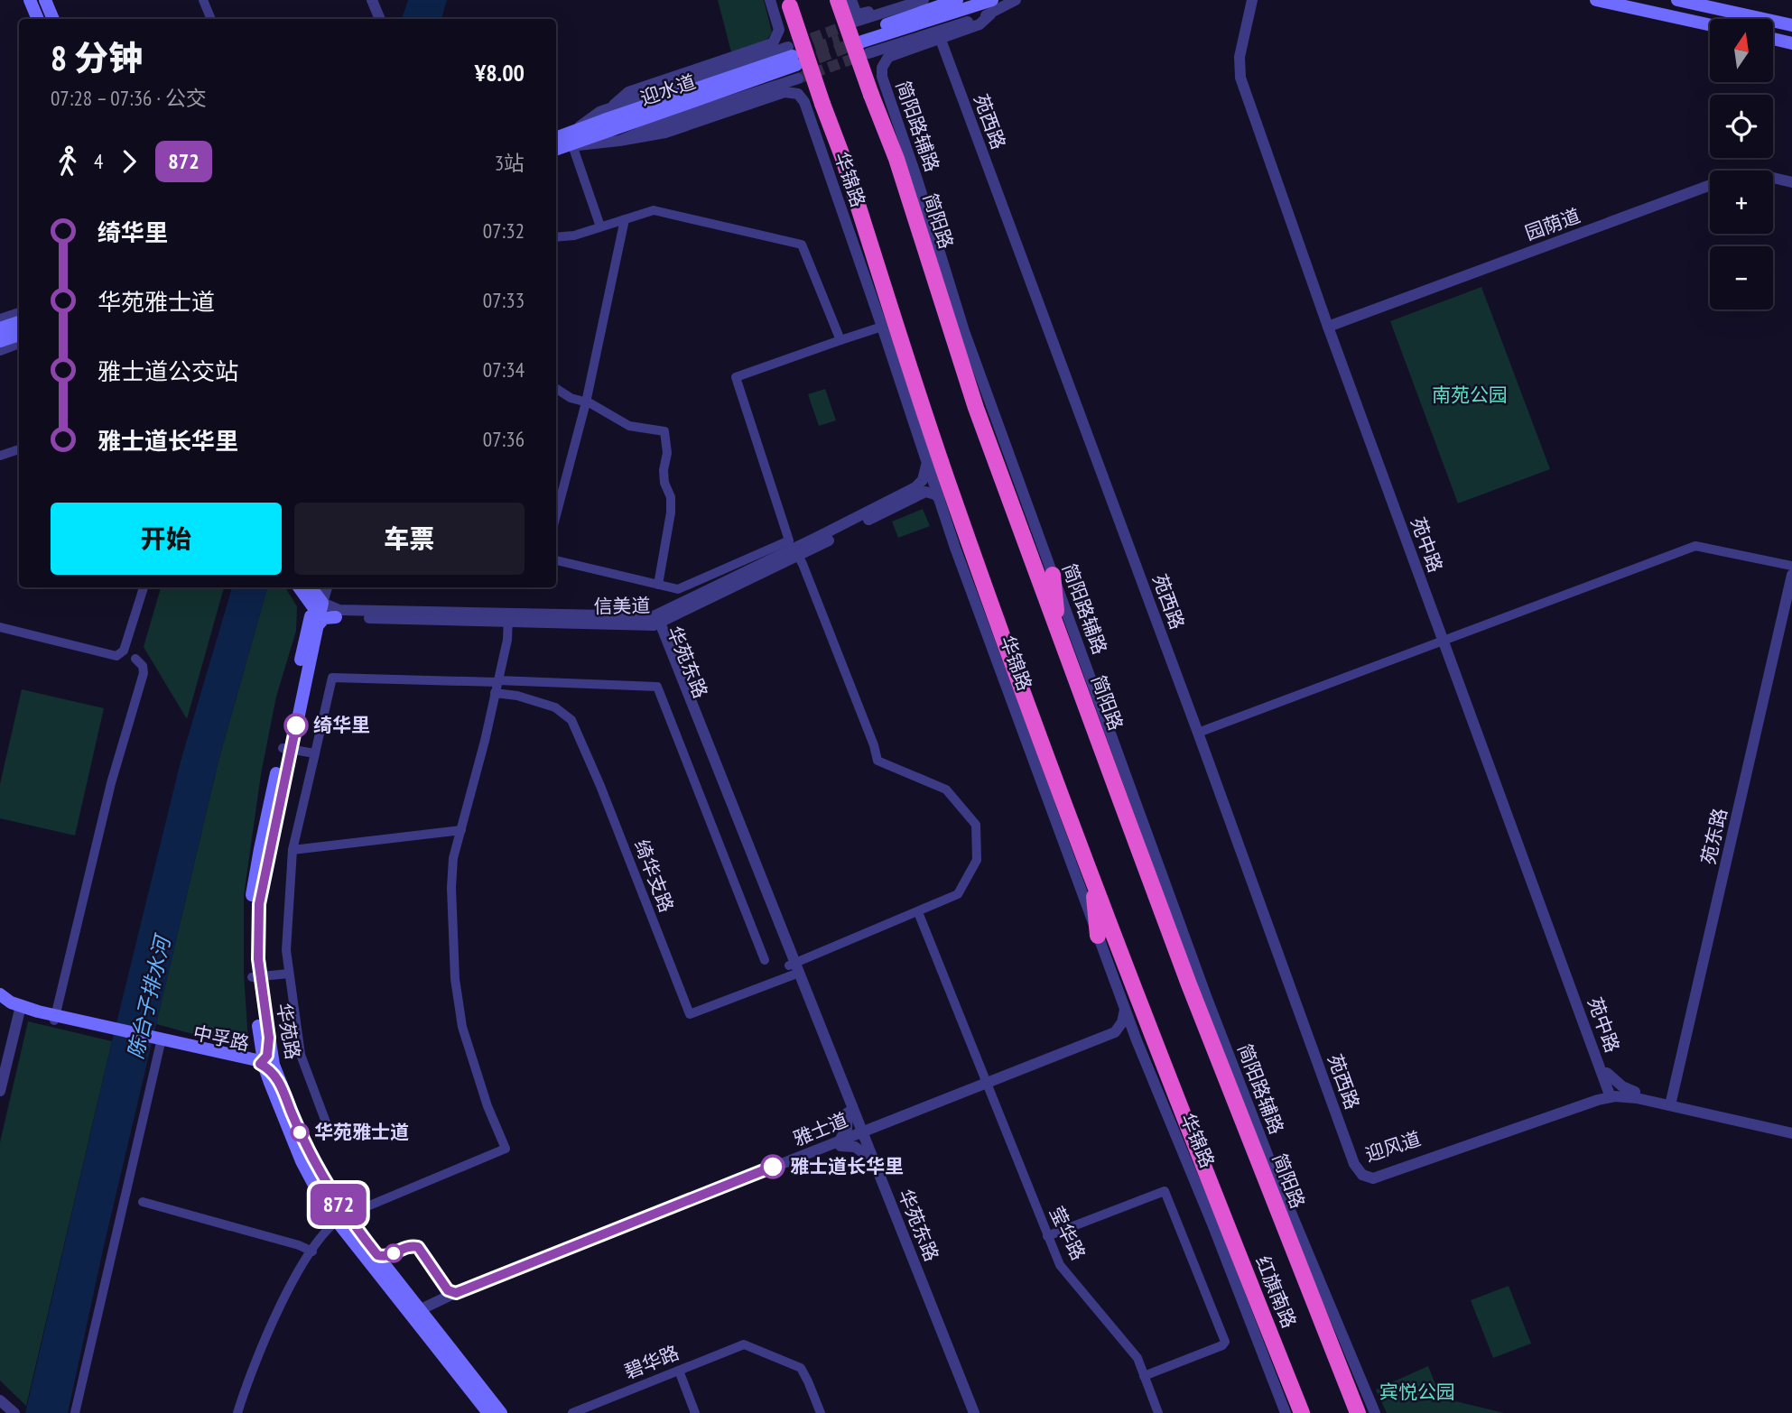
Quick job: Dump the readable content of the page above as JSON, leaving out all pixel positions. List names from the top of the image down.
{
  "streets": {
    "highway": ["简阳路", "红旗南路"],
    "main road": ["迎水道", "华苑路", "中孚路"],
    "street": [
      "苑西路",
      "简阳路辅路",
      "华锦路",
      "园荫道",
      "苑中路",
      "信美道",
      "华苑东路",
      "苑东路",
      "绮华支路",
      "雅士道",
      "迎风道",
      "莹华路",
      "碧华路"
    ]
  },
  "crossings": [
    ["苑西路", "简阳路辅路"],
    ["苑西路", "迎风道"],
    ["华锦路", "信美道"],
    ["华锦路", "雅士道"],
    ["园荫道", "苑中路"],
    ["苑中路", "迎风道"],
    ["信美道", "华苑东路"],
    ["信美道", "华苑路"],
    ["华苑东路", "绮华支路"],
    ["华苑东路", "雅士道"],
    ["苑东路", "迎风道"],
    ["华苑路", "中孚路"],
    ["华苑路", "雅士道"],
    ["雅士道", "莹华路"]
  ],
  "water": ["陈台子排水河"],
  "parks": ["南苑公园", "宾悦公园"],
  "places": ["绮华里", "华苑雅士道", "雅士道长华里"],
  "lines": ["bus line 872"],
  "north": "top",
  "page": {
    "on_map": "872",
    "map_buttons": ["+", "−"],
    "heading": ["8 分钟", "07:28 – 07:36 · 公交", "¥8.00"],
    "legs": ["4", "872", "3站"],
    "list": [
      {
        "name": "绮华里",
        "value": "07:32"
      },
      {
        "name": "华苑雅士道",
        "value": "07:33"
      },
      {
        "name": "雅士道公交站",
        "value": "07:34"
      },
      {
        "name": "雅士道长华里",
        "value": "07:36"
      }
    ],
    "buttons": ["开始", "车票"]
  }
}
